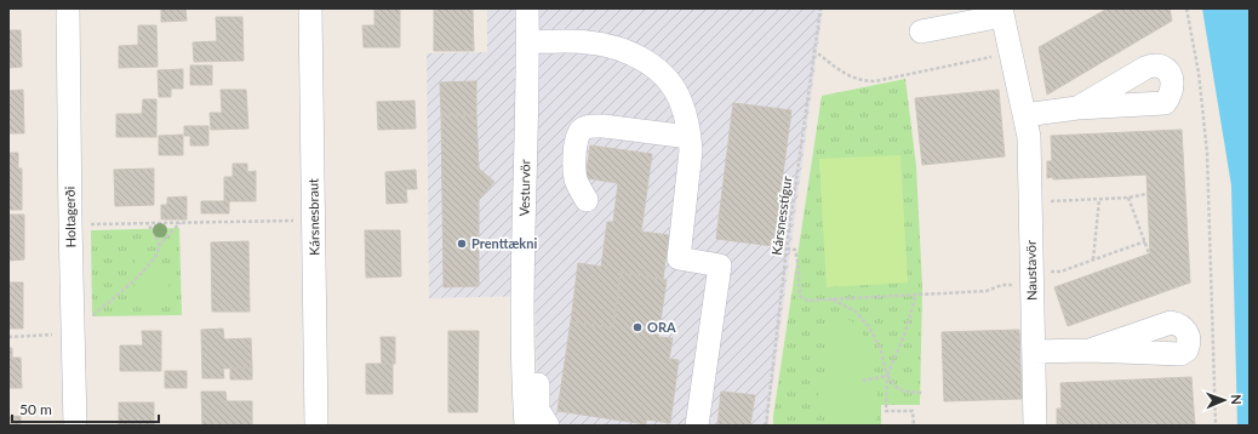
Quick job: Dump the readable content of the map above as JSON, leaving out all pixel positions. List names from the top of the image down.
{
  "streets": {
    "street": [
      "Vesturvör",
      "Holtagerði",
      "Kársnesbraut",
      "Naustavör"
    ],
    "path": ["Kársnesstígur"]
  },
  "places": ["Prenttækni", "ORA"],
  "scale_bar": "50 m",
  "north": "right"
}
